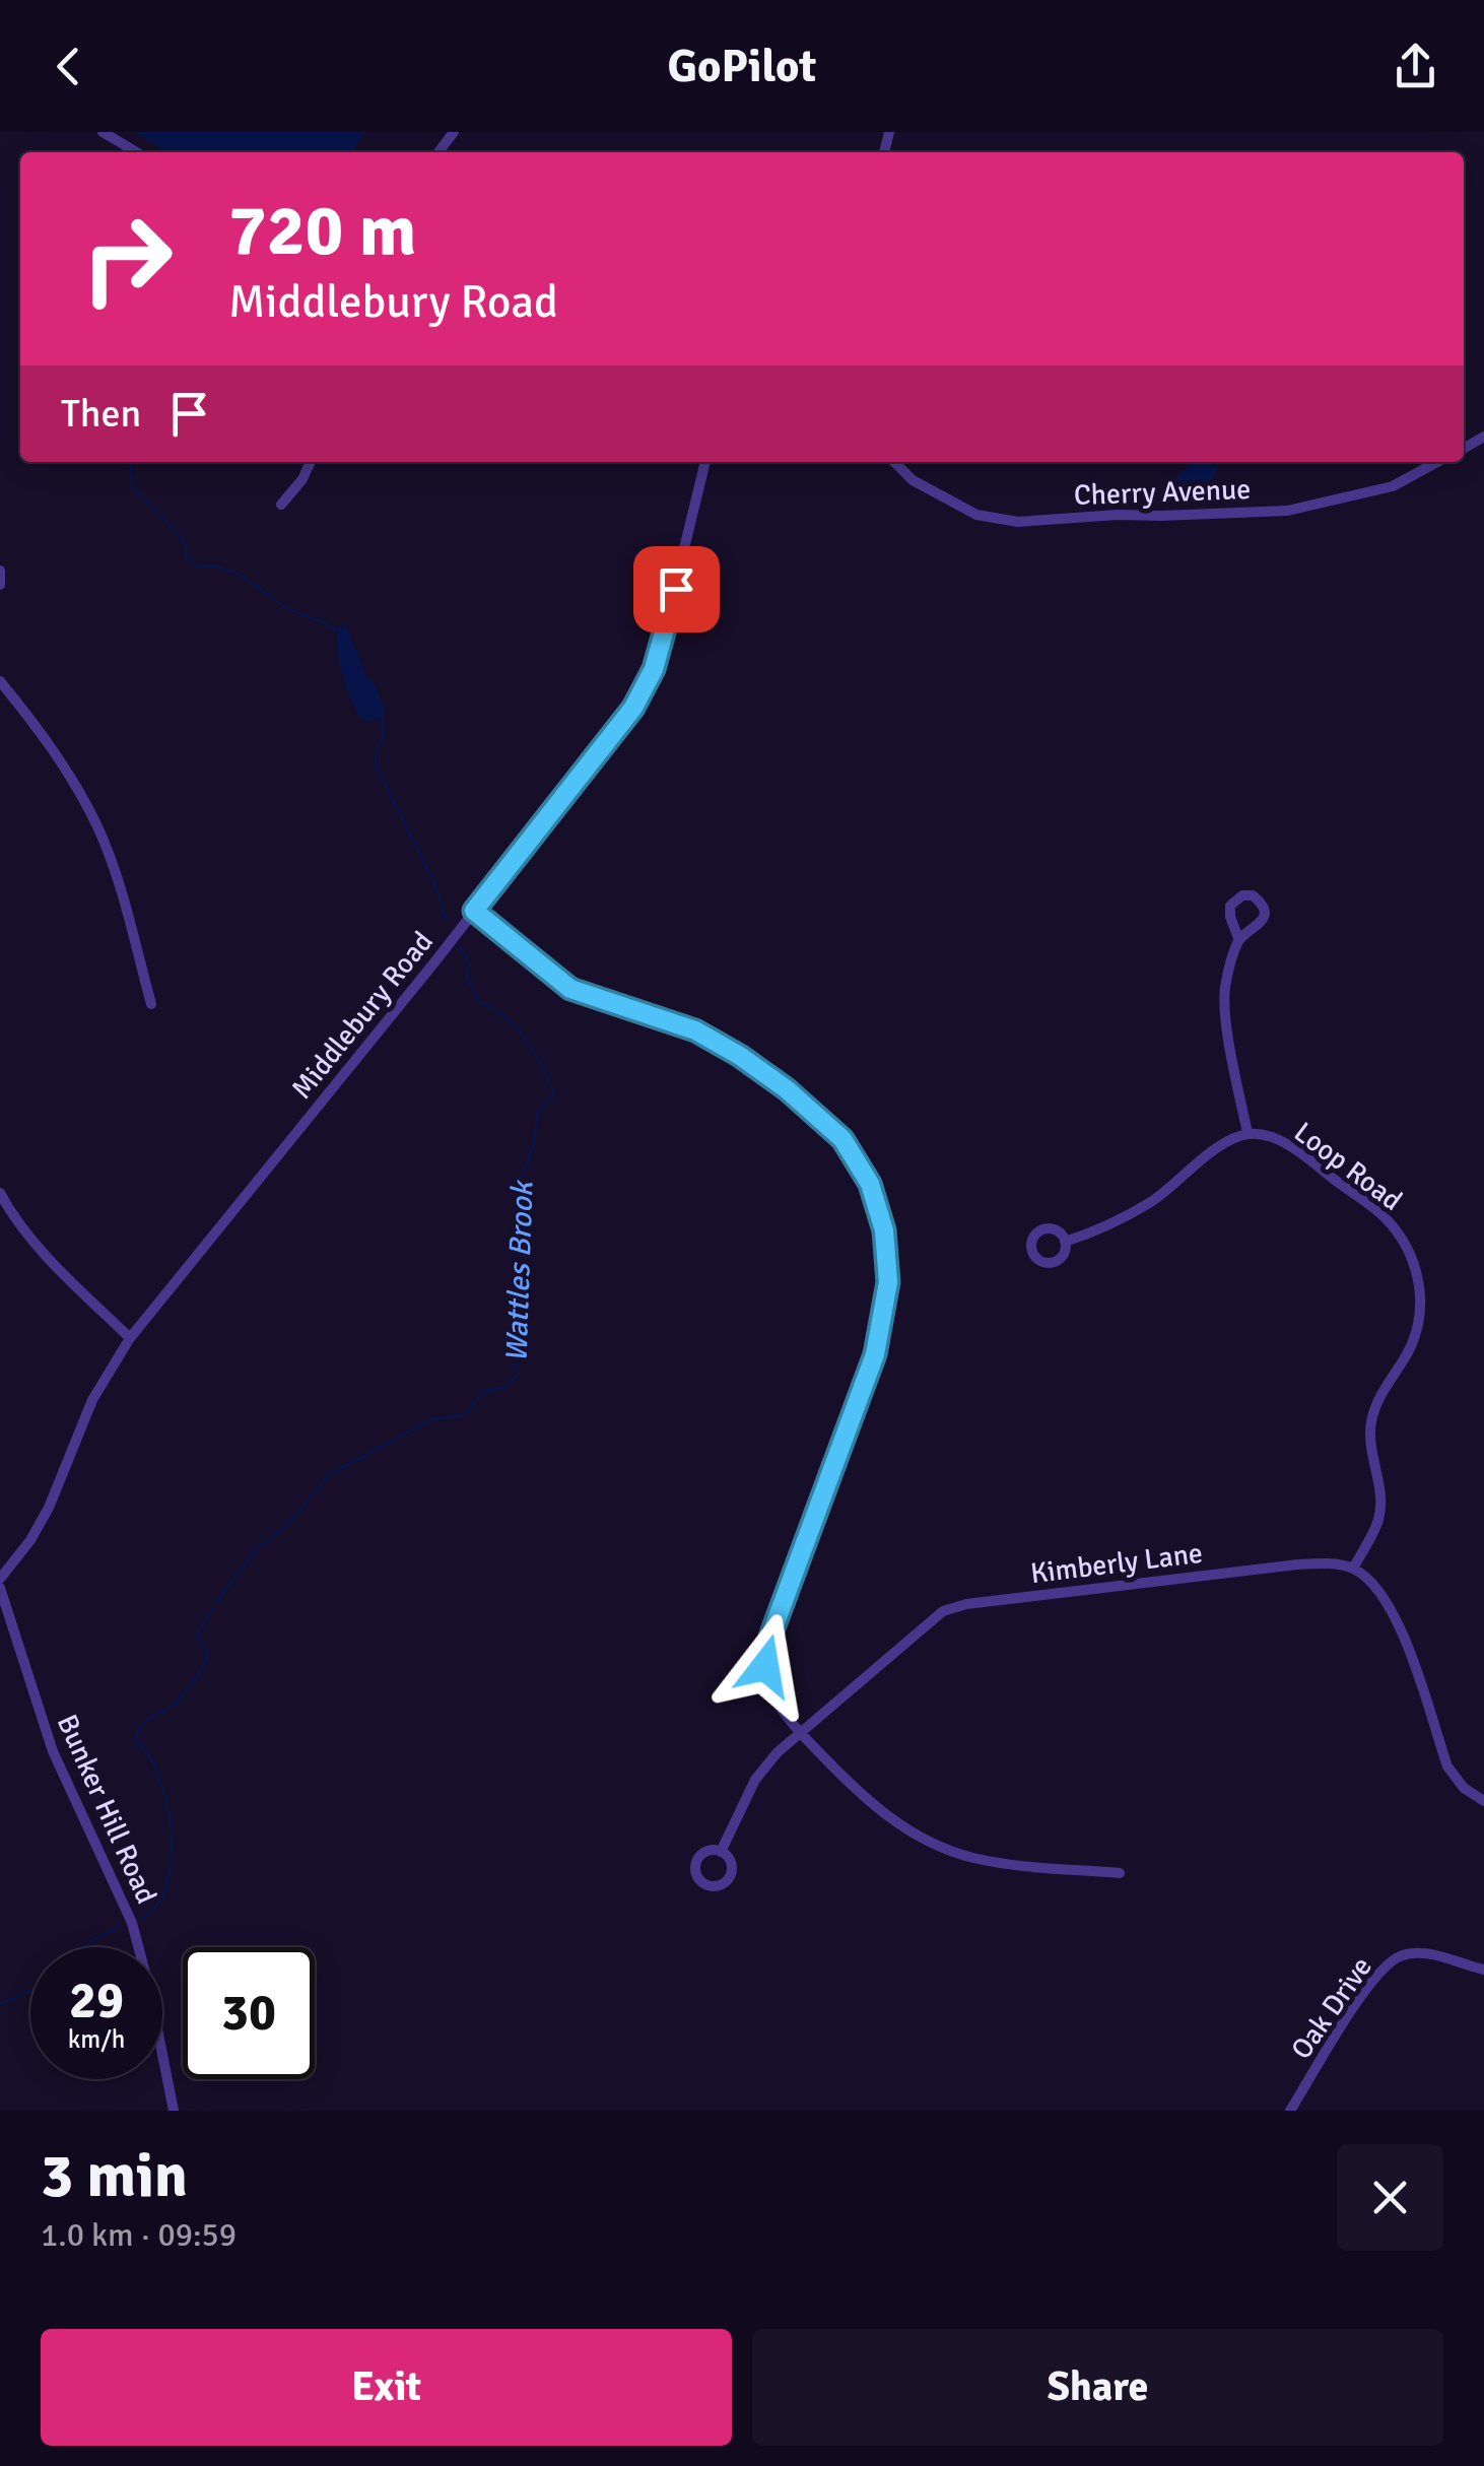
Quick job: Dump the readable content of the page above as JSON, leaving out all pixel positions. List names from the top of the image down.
{
  "streets": {
    "street": [
      "Cherry Avenue",
      "Middlebury Road",
      "Loop Road",
      "Kimberly Lane",
      "Bunker Hill Road",
      "Oak Drive"
    ]
  },
  "crossings": [
    ["Loop Road", "Kimberly Lane"]
  ],
  "water": ["Wattles Brook"],
  "page": {
    "header": "GoPilot",
    "turn": ["720 m", "Middlebury Road"],
    "then": "Then",
    "speed": "29 km/h",
    "limit": "30",
    "heading": ["3 min", "1.0 km · 09:59"],
    "buttons": ["Exit", "Share"]
  }
}
